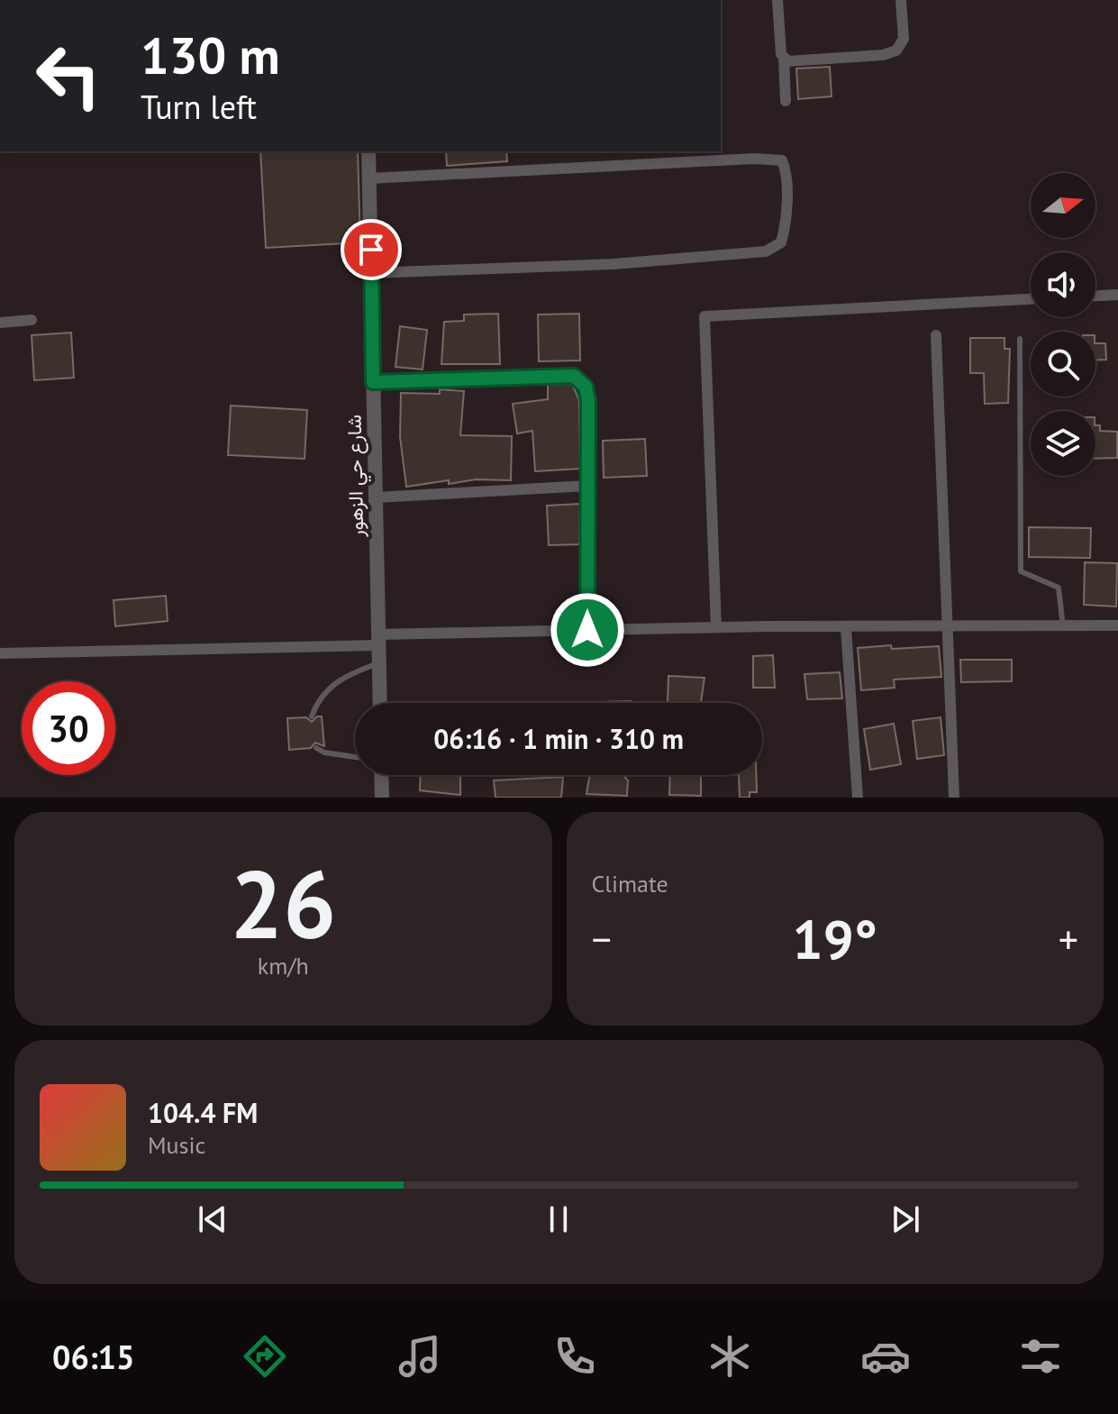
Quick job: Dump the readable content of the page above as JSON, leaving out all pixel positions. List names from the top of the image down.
{
  "streets": {
    "street": ["شارع حي الزهور"]
  },
  "north": "right",
  "page": {
    "turn": ["130 m", "Turn left"],
    "limit": "30",
    "trip": "06:16 · 1 min · 310 m",
    "tile": [
      ["26", "km/h"],
      "Climate"
    ],
    "heat": ["−", "19°", "+"],
    "song": ["104.4 FM", "Music"],
    "tabs": "06:15"
  }
}
